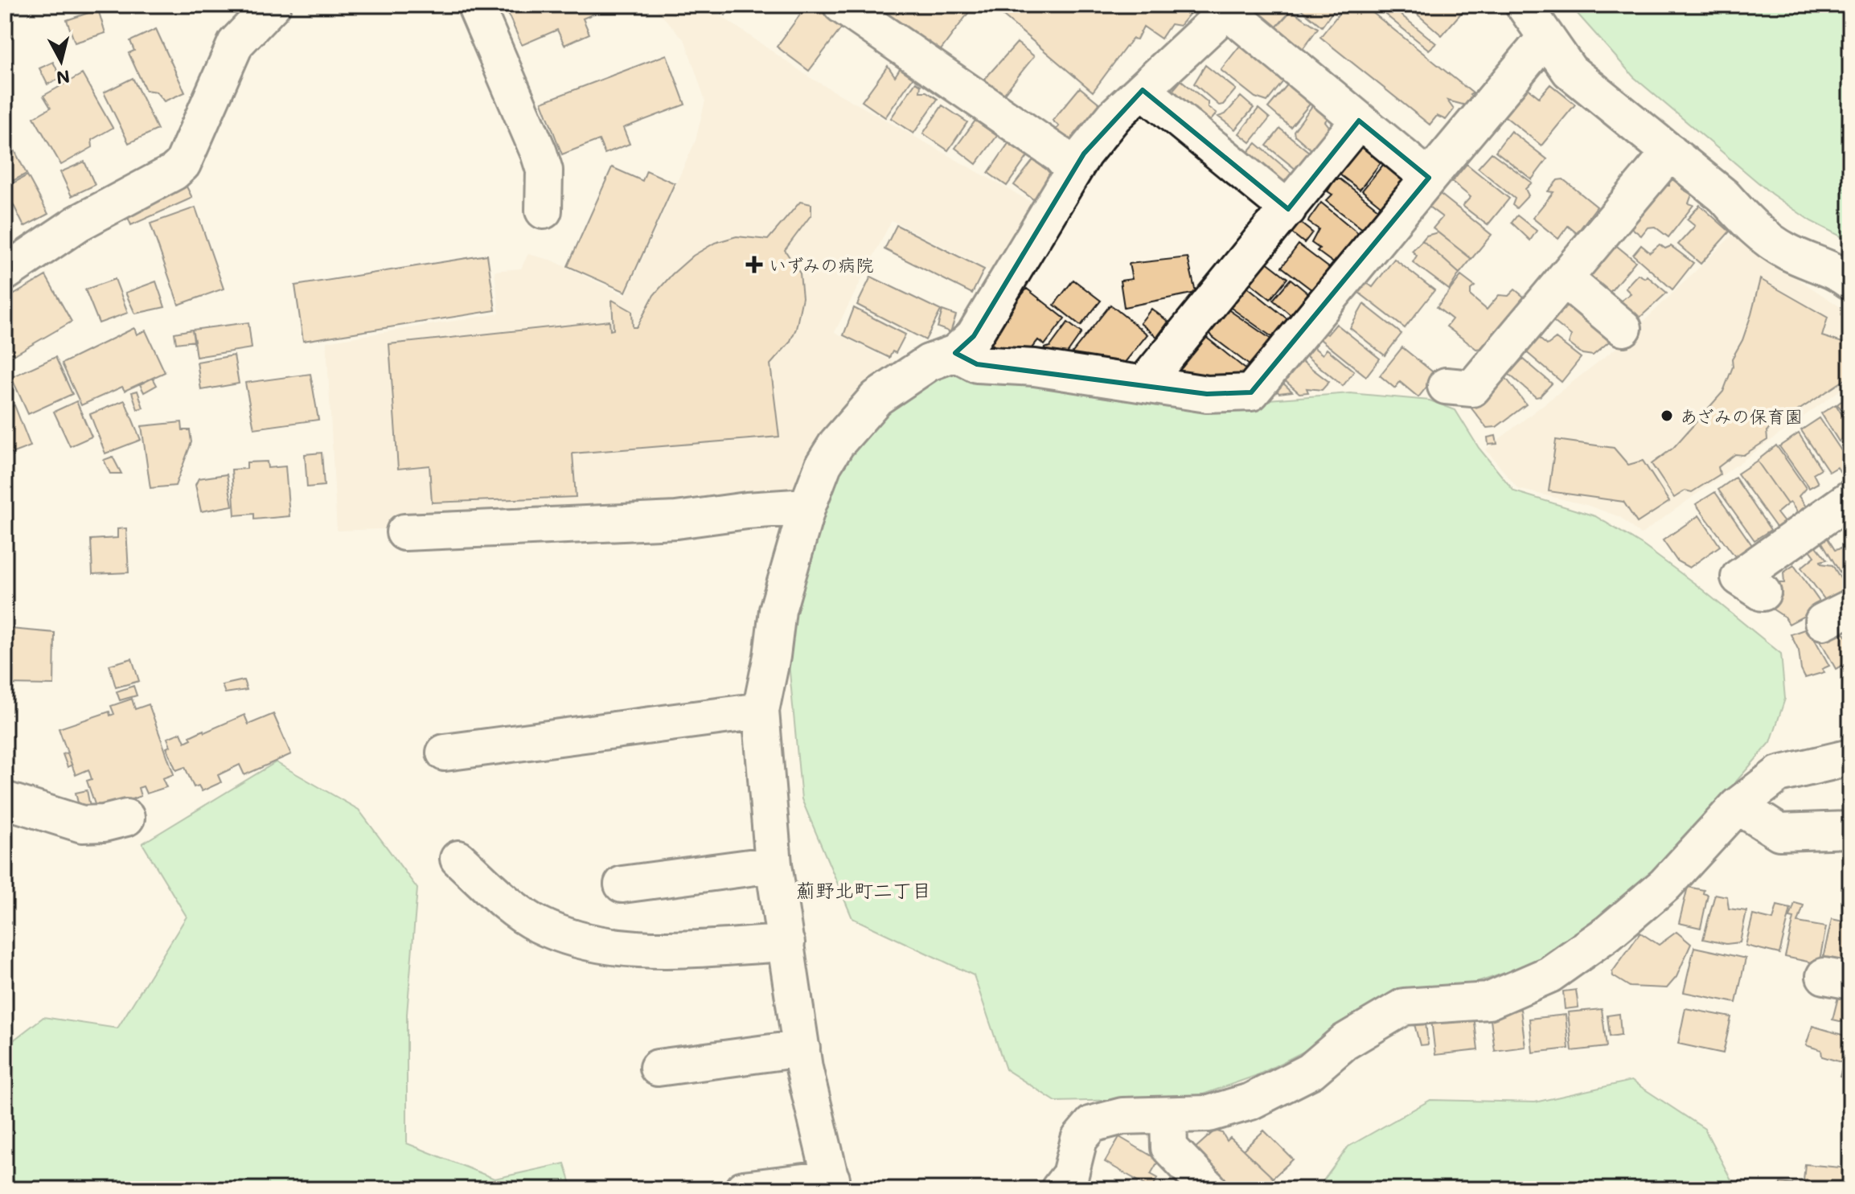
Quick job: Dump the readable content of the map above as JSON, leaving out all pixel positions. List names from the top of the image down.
{
  "districts": ["薊野北町二丁目"],
  "places": {
    "health": ["いずみの病院"],
    "other": ["あざみの保育園"]
  },
  "north": "bottom"
}
